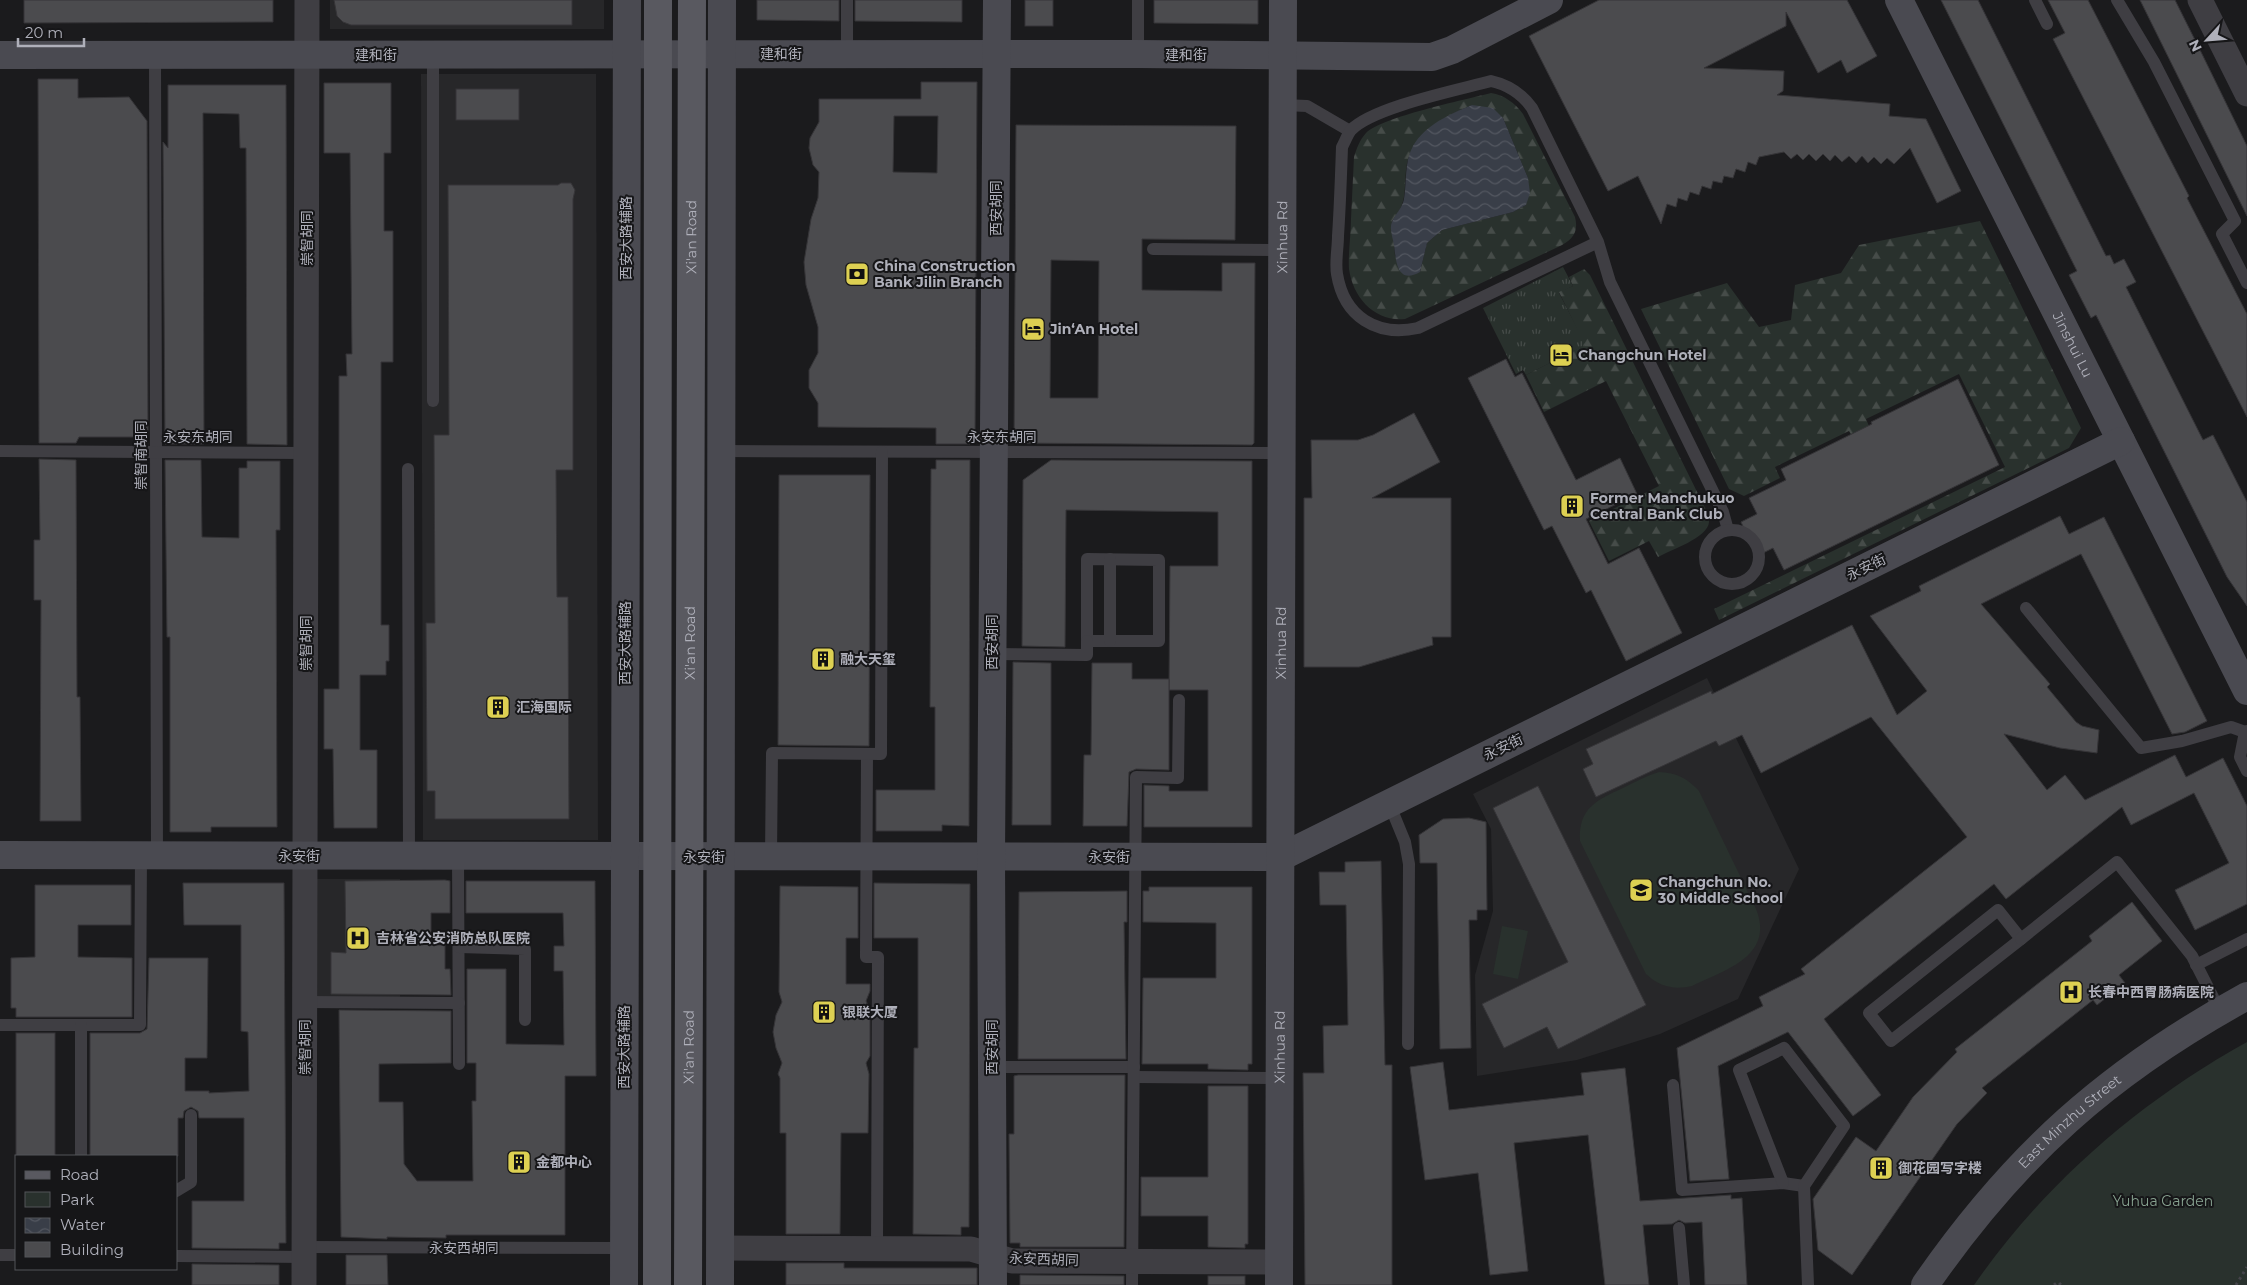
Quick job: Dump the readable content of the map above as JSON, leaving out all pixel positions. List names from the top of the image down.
{
  "streets": {
    "main road": ["Xi'an Road"],
    "street": [
      "建和街",
      "西安胡同",
      "崇智胡同",
      "西安大路辅路",
      "Xinhua Rd",
      "Jinshui Lu",
      "永安街",
      "East Minzhu Street",
      "永安西胡同"
    ],
    "lane": ["永安东胡同", "崇智南胡同"]
  },
  "crossings": [
    ["建和街", "西安胡同"],
    ["建和街", "崇智胡同"],
    ["建和街", "西安大路辅路"],
    ["建和街", "Xi'an Road"],
    ["建和街", "Xinhua Rd"],
    ["建和街", "崇智南胡同"],
    ["西安胡同", "永安东胡同"],
    ["西安胡同", "永安街"],
    ["西安胡同", "永安西胡同"],
    ["崇智胡同", "永安东胡同"],
    ["崇智胡同", "永安街"],
    ["崇智胡同", "永安西胡同"],
    ["西安大路辅路", "永安街"],
    ["西安大路辅路", "永安西胡同"],
    ["Xi'an Road", "永安街"],
    ["Xinhua Rd", "永安东胡同"],
    ["Xinhua Rd", "永安街"],
    ["Xinhua Rd", "永安西胡同"],
    ["Jinshui Lu", "永安街"],
    ["永安东胡同", "崇智南胡同"],
    ["崇智南胡同", "永安街"]
  ],
  "parks": ["Yuhua Garden"],
  "places": {
    "bank": ["China Construction Bank Jilin Branch"],
    "hotel": ["Jin‘An Hotel", "Changchun Hotel"],
    "building": [
      "Former Manchukuo Central Bank Club",
      "融大天玺",
      "汇海国际",
      "银联大厦",
      "金都中心",
      "御花园写字楼"
    ],
    "school or university": ["Changchun No. 30 Middle School"],
    "hospital": ["吉林省公安消防总队医院", "长春中西胃肠病医院"]
  },
  "legend": [
    "Road",
    "Park",
    "Water",
    "Building"
  ],
  "scale_bar": "20 m",
  "north": "bottom left"
}
